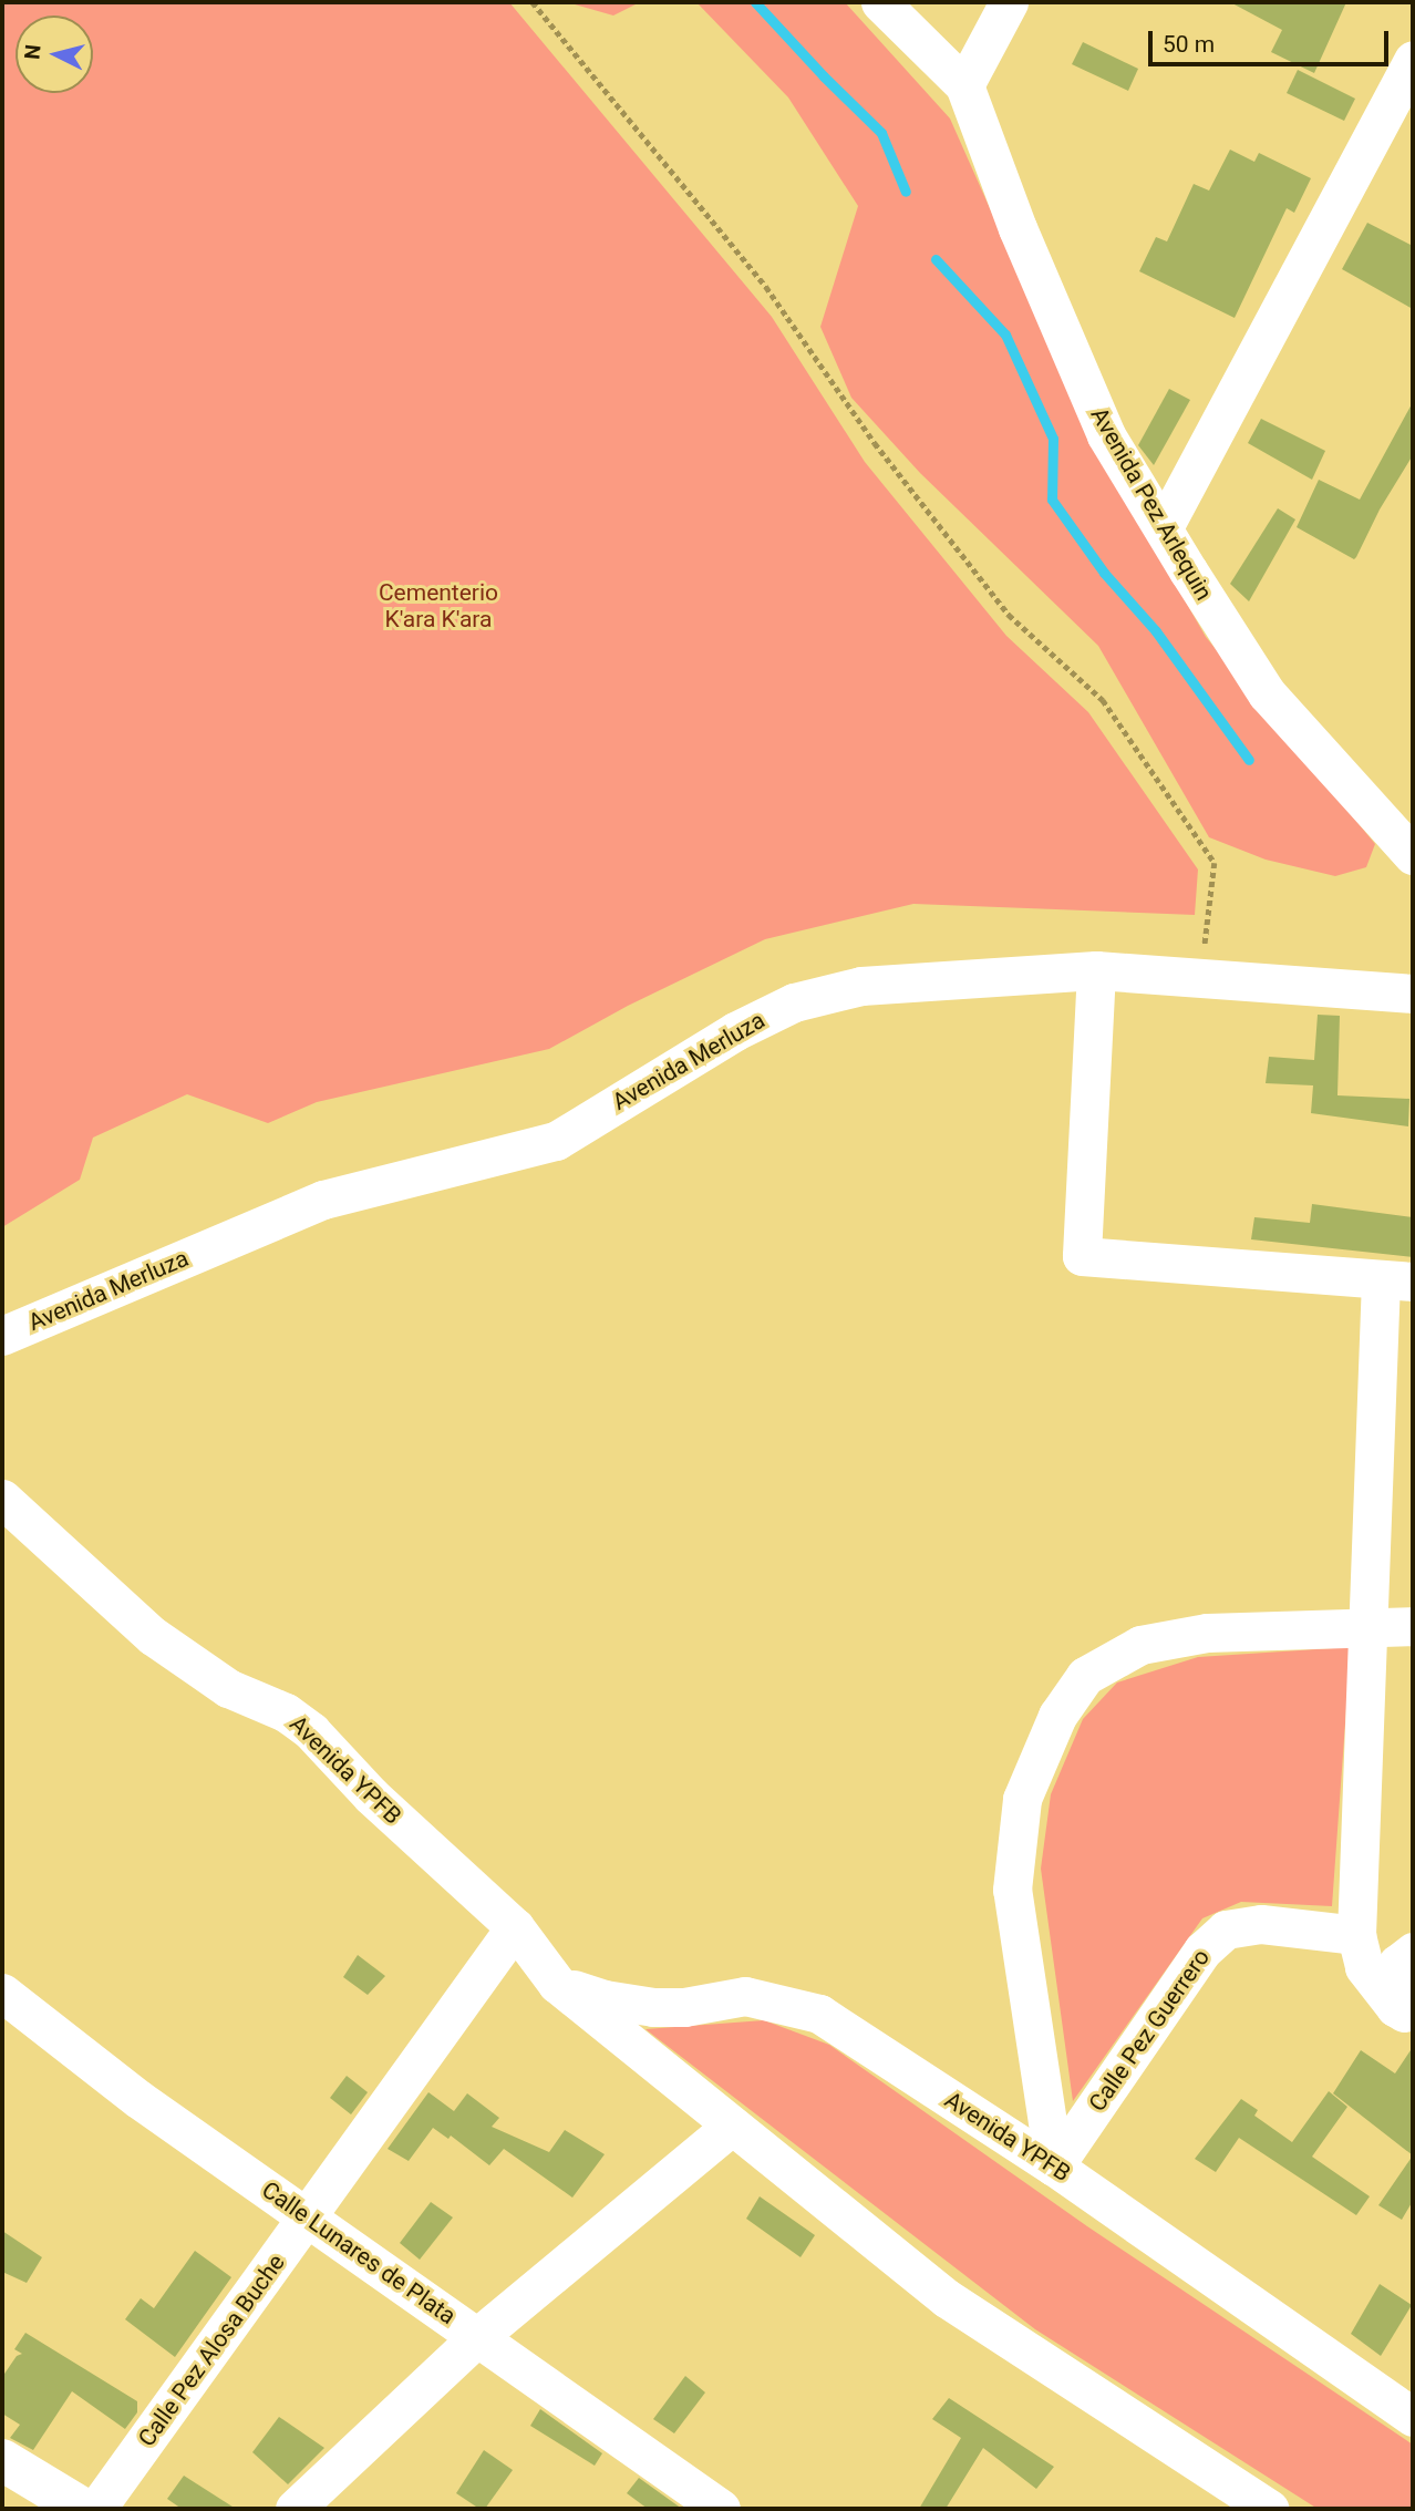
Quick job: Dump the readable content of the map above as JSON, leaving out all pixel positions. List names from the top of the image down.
{
  "streets": {
    "street": [
      "Avenida Pez Arlequin",
      "Avenida Merluza",
      "Avenida YPFB",
      "Calle Pez Guerrero",
      "Calle Lunares de Plata",
      "Calle Pez Alosa Buche"
    ]
  },
  "crossings": [
    ["Avenida YPFB", "Calle Pez Guerrero"],
    ["Avenida YPFB", "Calle Pez Alosa Buche"],
    ["Calle Lunares de Plata", "Calle Pez Alosa Buche"]
  ],
  "parks": ["Cementerio K'ara K'ara"],
  "scale_bar": "50 m",
  "north": "left"
}
